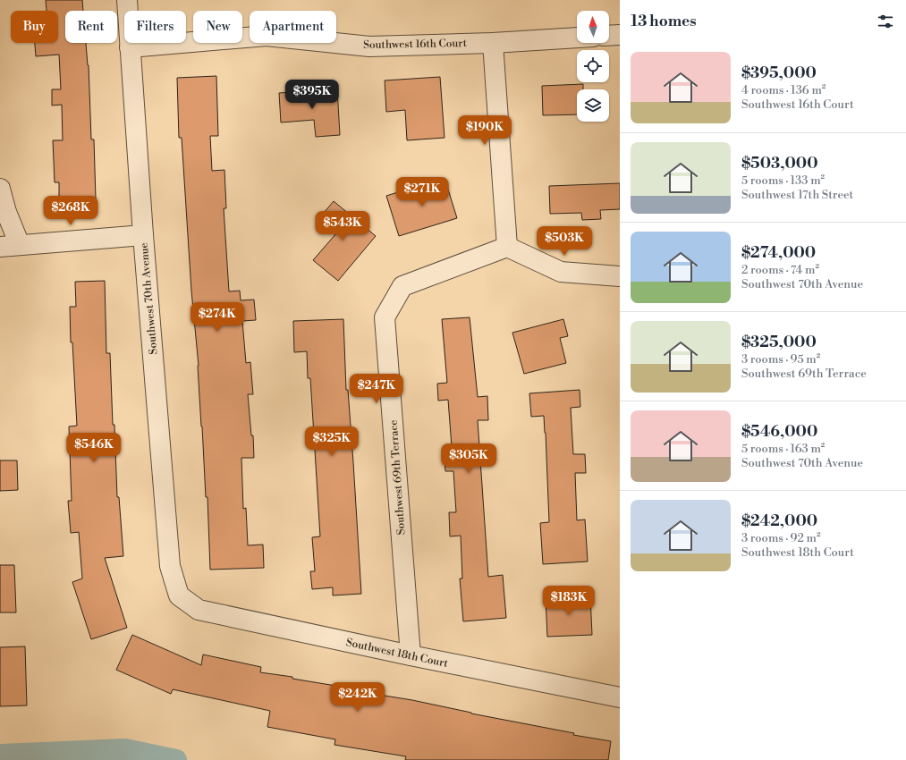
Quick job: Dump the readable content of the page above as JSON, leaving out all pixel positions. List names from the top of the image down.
{
  "streets": {
    "street": [
      "Southwest 16th Court",
      "Southwest 70th Avenue",
      "Southwest 69th Terrace",
      "Southwest 18th Court"
    ]
  },
  "crossings": [
    ["Southwest 16th Court", "Southwest 70th Avenue"],
    ["Southwest 70th Avenue", "Southwest 18th Court"],
    ["Southwest 69th Terrace", "Southwest 18th Court"]
  ],
  "north": "top",
  "page": {
    "heading": "13 homes",
    "chip": [
      "Buy",
      "Rent",
      "Filters",
      "New",
      "Apartment"
    ],
    "list": [
      {
        "name": "$395,000",
        "note": "4 rooms · 136 m² · Southwest 16th Court"
      },
      {
        "name": "$503,000",
        "note": "5 rooms · 133 m² · Southwest 17th Street"
      },
      {
        "name": "$274,000",
        "note": "2 rooms · 74 m² · Southwest 70th Avenue"
      },
      {
        "name": "$325,000",
        "note": "3 rooms · 95 m² · Southwest 69th Terrace"
      },
      {
        "name": "$546,000",
        "note": "5 rooms · 163 m² · Southwest 70th Avenue"
      },
      {
        "name": "$242,000",
        "note": "3 rooms · 92 m² · Southwest 18th Court"
      }
    ],
    "price": [
      "$395K",
      "$190K",
      "$271K",
      "$268K",
      "$543K",
      "$503K",
      "$274K",
      "$247K",
      "$325K",
      "$546K",
      "$305K",
      "$183K",
      "$242K"
    ]
  }
}
